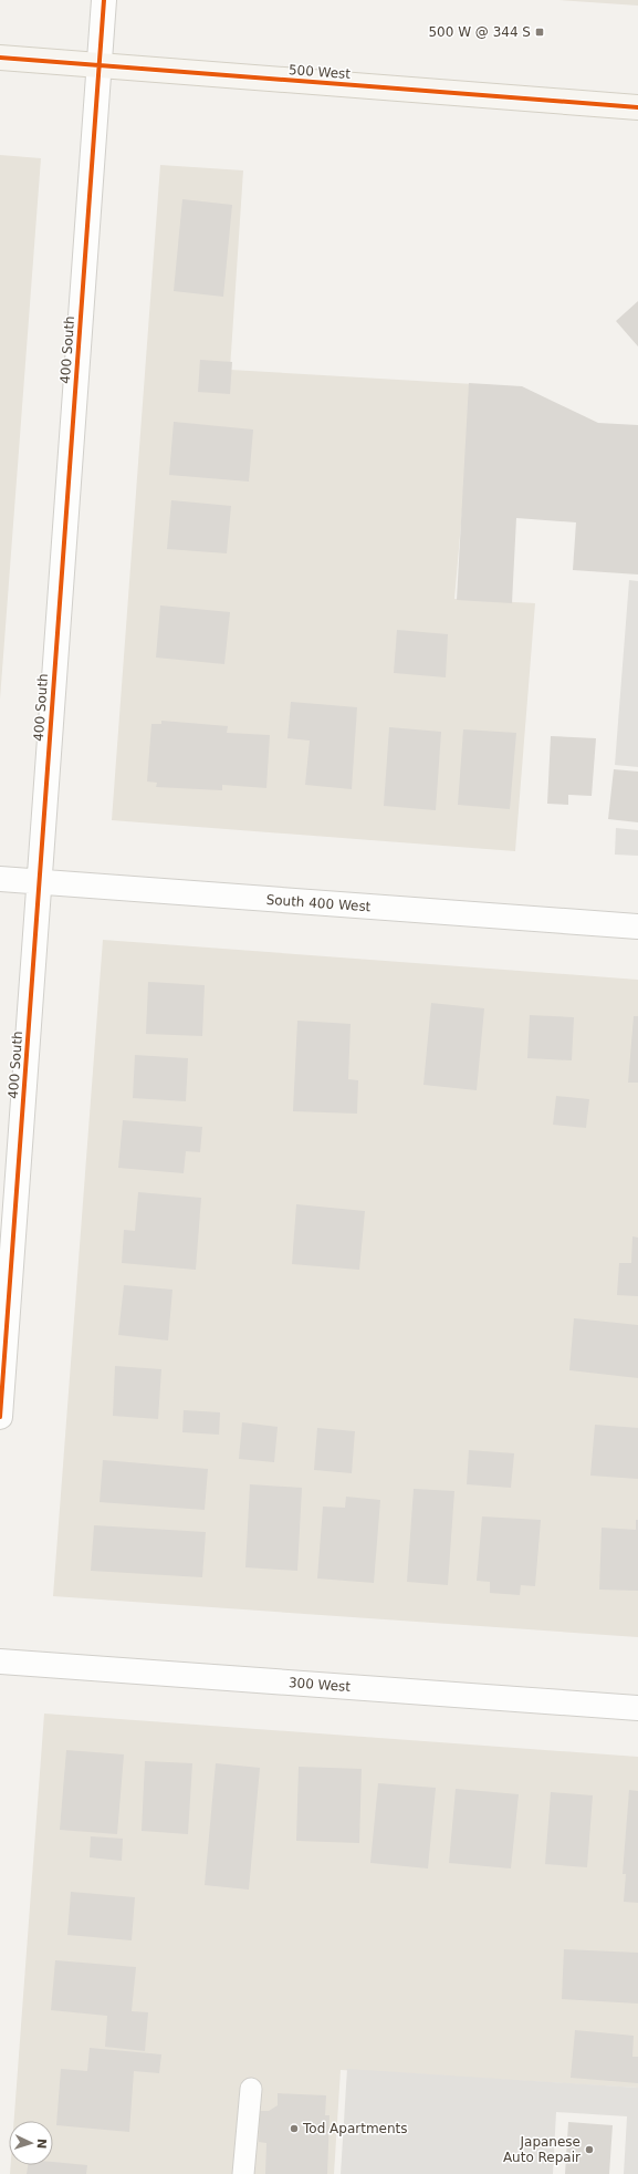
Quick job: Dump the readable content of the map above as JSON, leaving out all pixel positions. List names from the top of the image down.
{
  "streets": {
    "main road": ["500 West"],
    "street": ["400 South", "South 400 West", "300 West"]
  },
  "crossings": [
    ["500 West", "400 South"],
    ["400 South", "South 400 West"]
  ],
  "places": {
    "transit": ["500 W @ 344 S"],
    "other": ["Tod Apartments", "Japanese Auto Repair"]
  },
  "north": "right"
}
